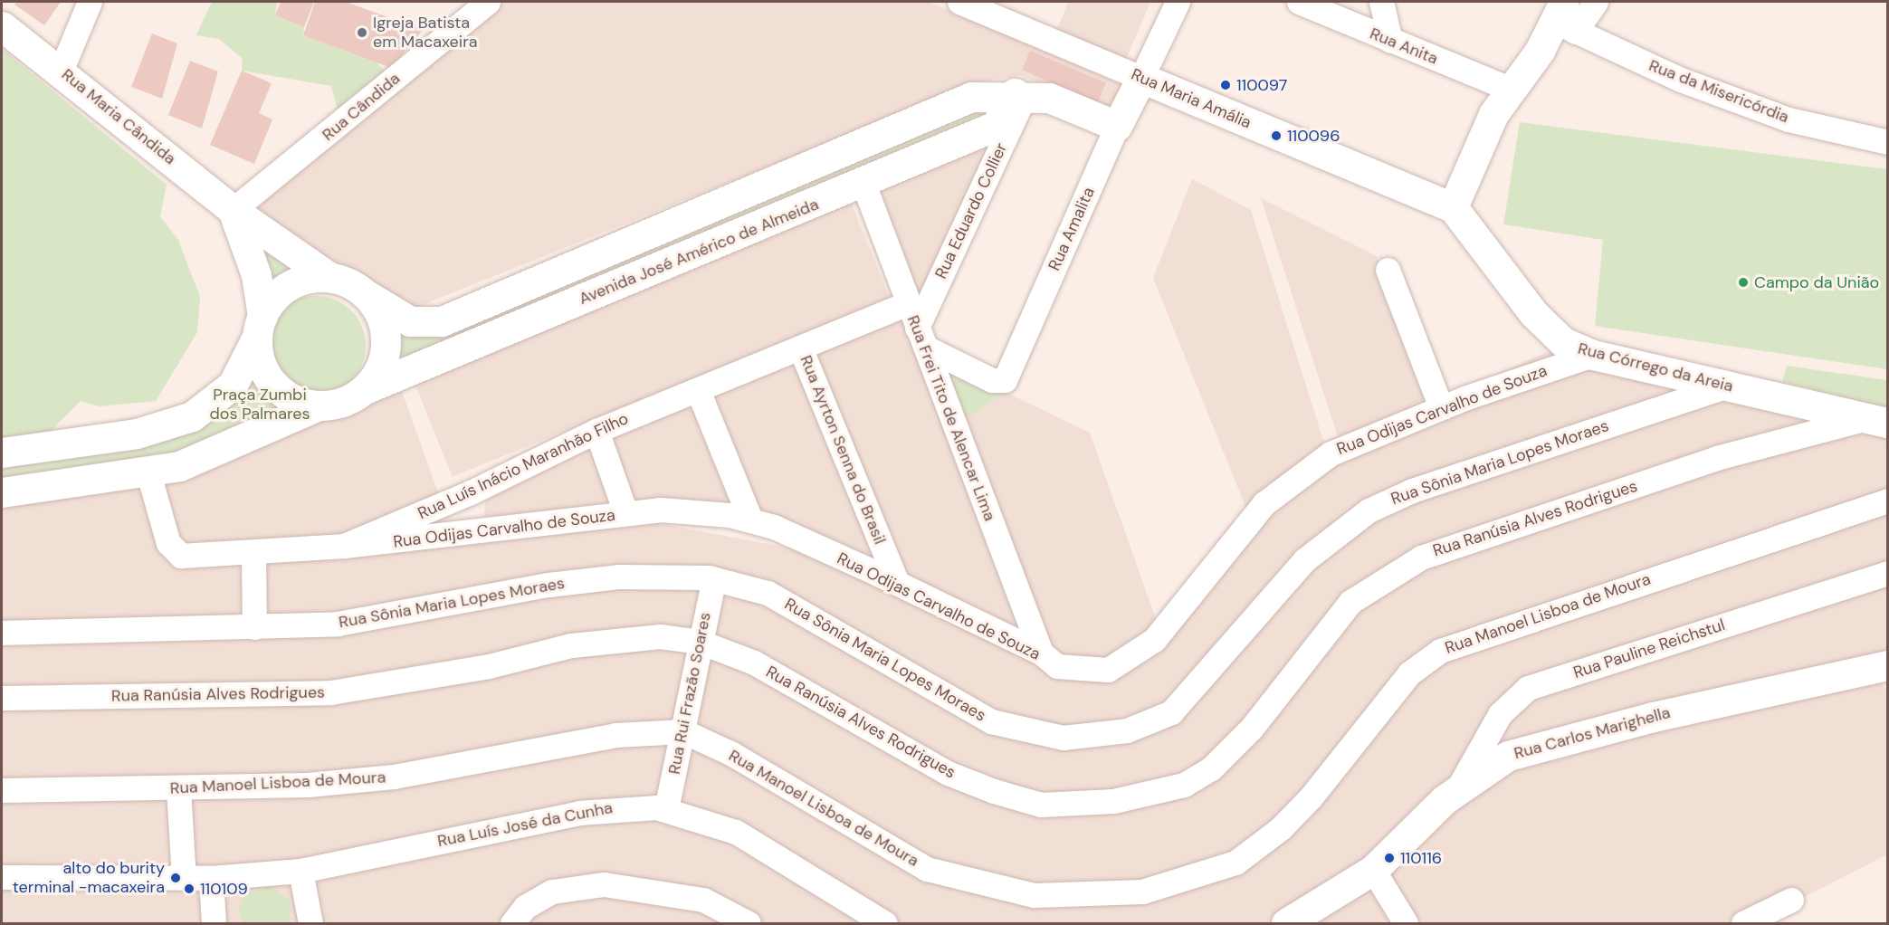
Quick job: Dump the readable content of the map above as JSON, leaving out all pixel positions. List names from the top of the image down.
{
  "streets": {
    "street": [
      "Rua Anita",
      "Rua da Misericórdia",
      "Rua Maria Amália",
      "Rua Cândida",
      "Rua Maria Cândida",
      "Rua Eduardo Collier",
      "Rua Amalita",
      "Avenida José Américo de Almeida",
      "Rua Córrego da Areia",
      "Rua Odijas Carvalho de Souza",
      "Rua Frei Tito de Alencar Lima",
      "Rua Ayrton Senna do Brasil",
      "Rua Sônia Maria Lopes Moraes",
      "Rua Luís Inácio Maranhão Filho",
      "Rua Ranúsia Alves Rodrigues",
      "Rua Manoel Lisboa de Moura",
      "Rua Pauline Reichstul",
      "Rua Rui Frazão Soares",
      "Rua Carlos Marighella",
      "Rua Luís José da Cunha"
    ]
  },
  "crossings": [
    ["Rua Maria Amália", "Rua Amalita"],
    ["Rua Maria Amália", "Rua Córrego da Areia"],
    ["Rua Cândida", "Rua Maria Cândida"],
    ["Rua Maria Cândida", "Avenida José Américo de Almeida"],
    ["Rua Eduardo Collier", "Rua Amalita"],
    ["Rua Eduardo Collier", "Avenida José Américo de Almeida"],
    ["Rua Eduardo Collier", "Rua Frei Tito de Alencar Lima"],
    ["Rua Amalita", "Rua Frei Tito de Alencar Lima"],
    ["Avenida José Américo de Almeida", "Rua Frei Tito de Alencar Lima"],
    ["Rua Córrego da Areia", "Rua Odijas Carvalho de Souza"],
    ["Rua Córrego da Areia", "Rua Sônia Maria Lopes Moraes"],
    ["Rua Córrego da Areia", "Rua Ranúsia Alves Rodrigues"],
    ["Rua Odijas Carvalho de Souza", "Rua Frei Tito de Alencar Lima"],
    ["Rua Odijas Carvalho de Souza", "Rua Ayrton Senna do Brasil"],
    ["Rua Odijas Carvalho de Souza", "Rua Luís Inácio Maranhão Filho"],
    ["Rua Frei Tito de Alencar Lima", "Rua Luís Inácio Maranhão Filho"],
    ["Rua Ayrton Senna do Brasil", "Rua Luís Inácio Maranhão Filho"],
    ["Rua Sônia Maria Lopes Moraes", "Rua Rui Frazão Soares"],
    ["Rua Ranúsia Alves Rodrigues", "Rua Rui Frazão Soares"],
    ["Rua Manoel Lisboa de Moura", "Rua Rui Frazão Soares"],
    ["Rua Pauline Reichstul", "Rua Carlos Marighella"],
    ["Rua Rui Frazão Soares", "Rua Luís José da Cunha"]
  ],
  "parks": ["Praça Zumbi dos Palmares"],
  "places": [
    "Igreja Batista em Macaxeira",
    "110097",
    "110096",
    "Campo da União",
    "110116",
    "alto do burity terminal -macaxeira",
    "110109"
  ]
}
